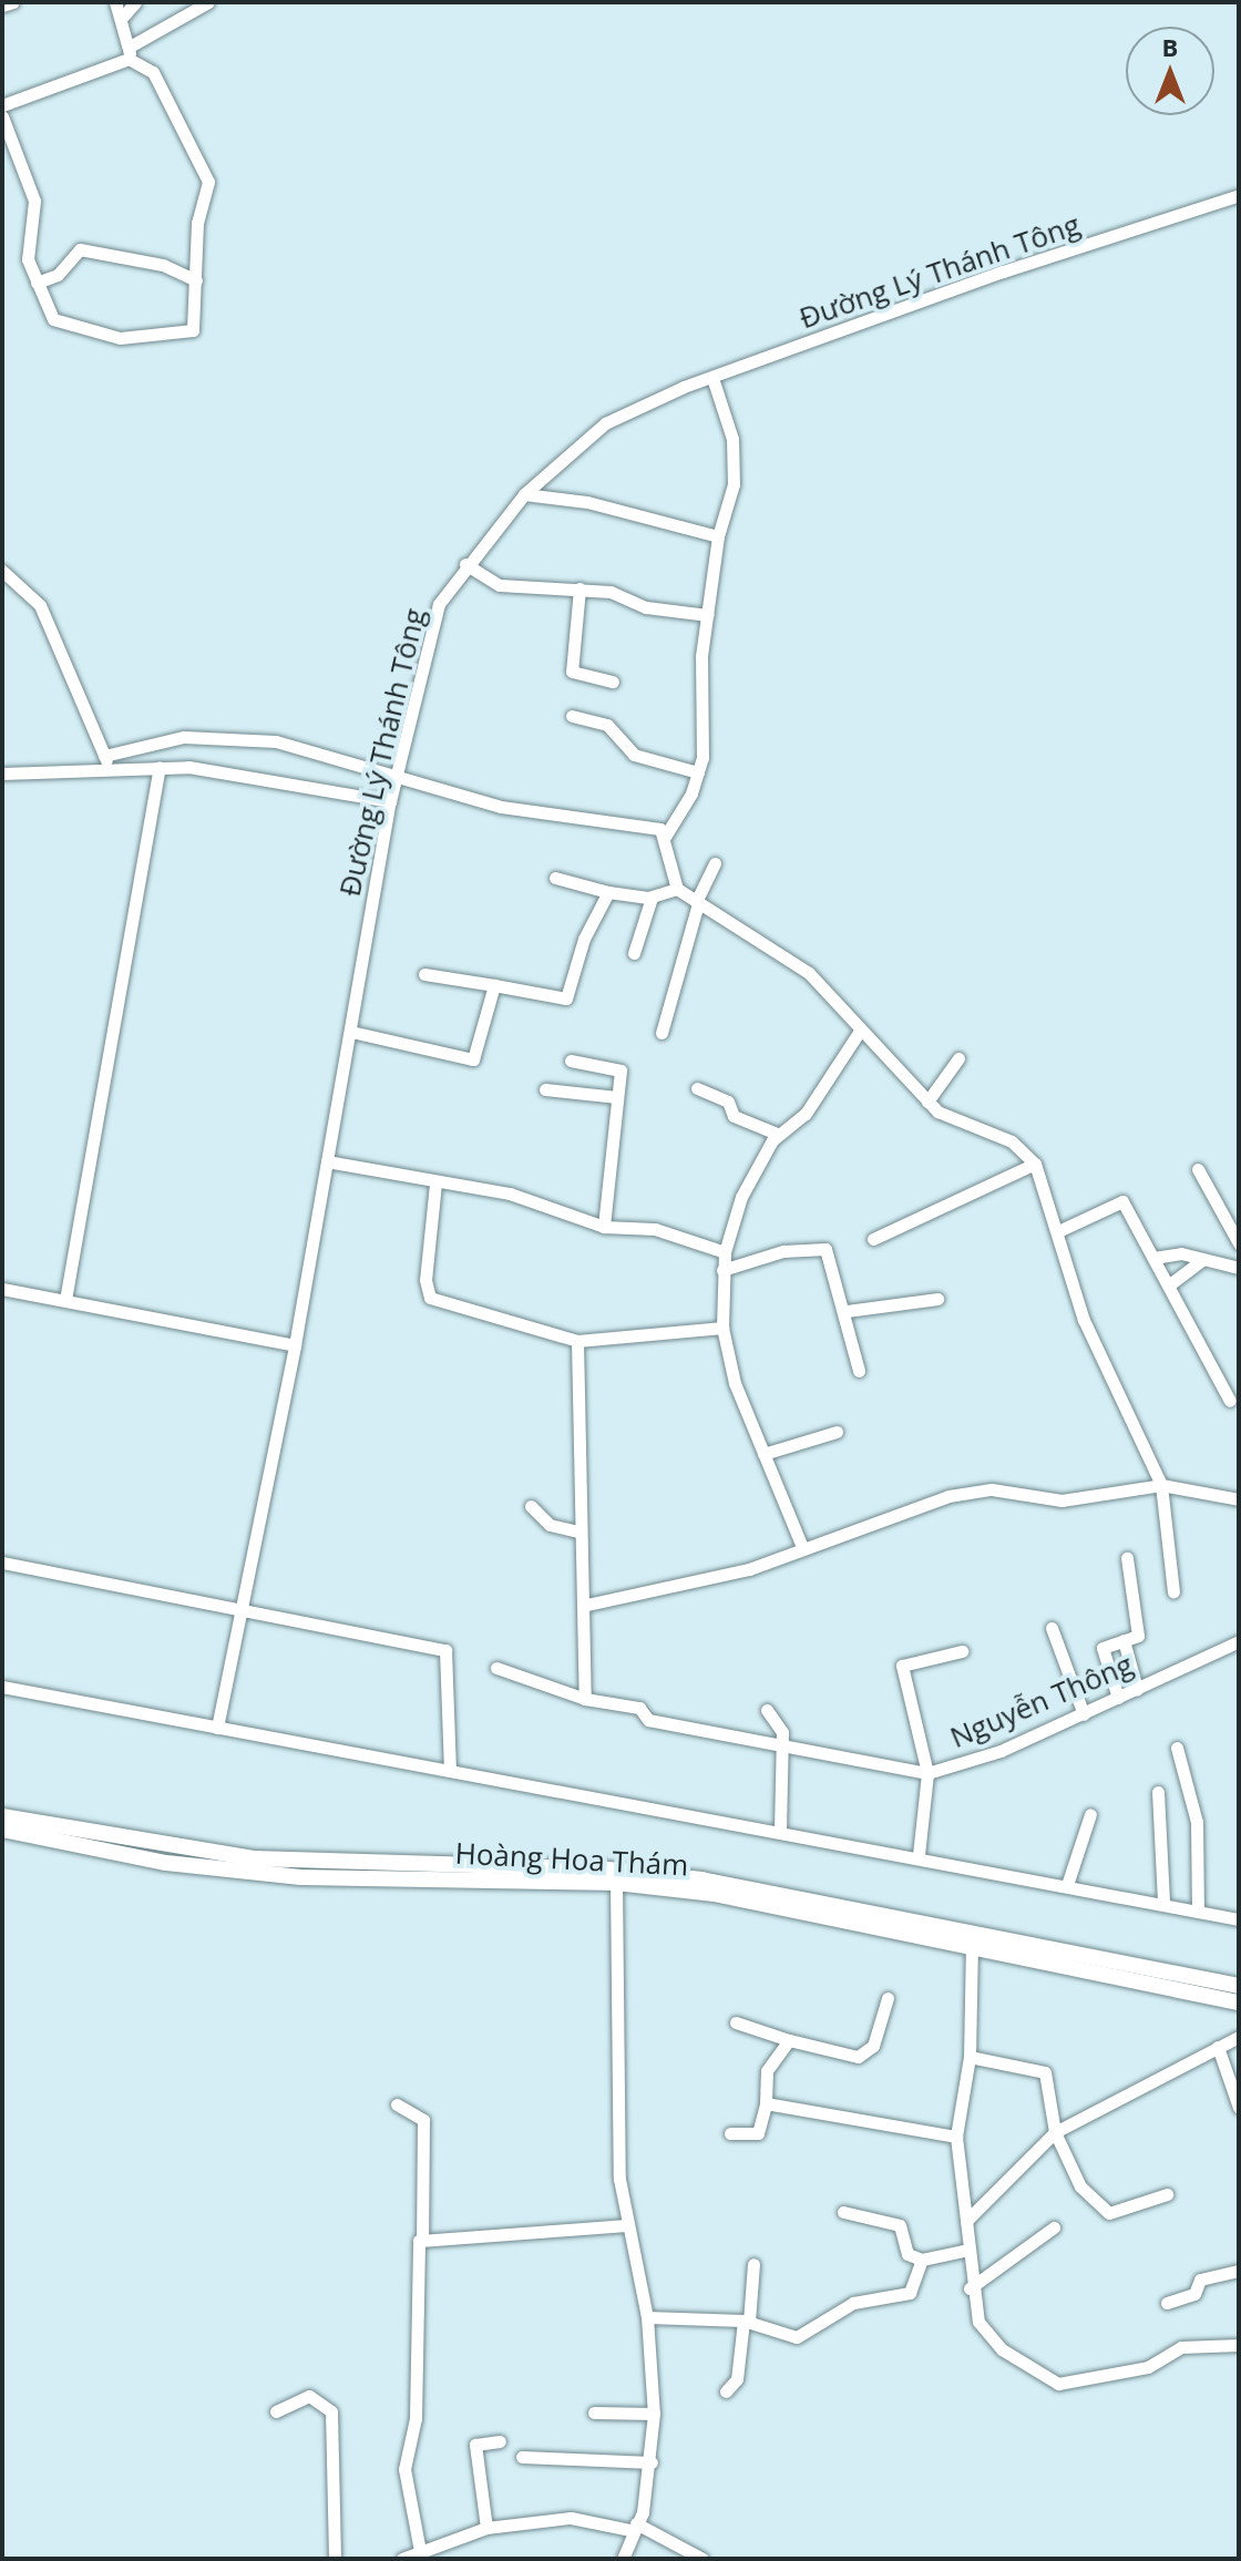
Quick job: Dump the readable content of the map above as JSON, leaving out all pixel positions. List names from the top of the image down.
{
  "streets": {
    "main road": ["Hoàng Hoa Thám"],
    "street": ["Đường Lý Thánh Tông", "Nguyễn Thông"]
  },
  "north": "top"
}
